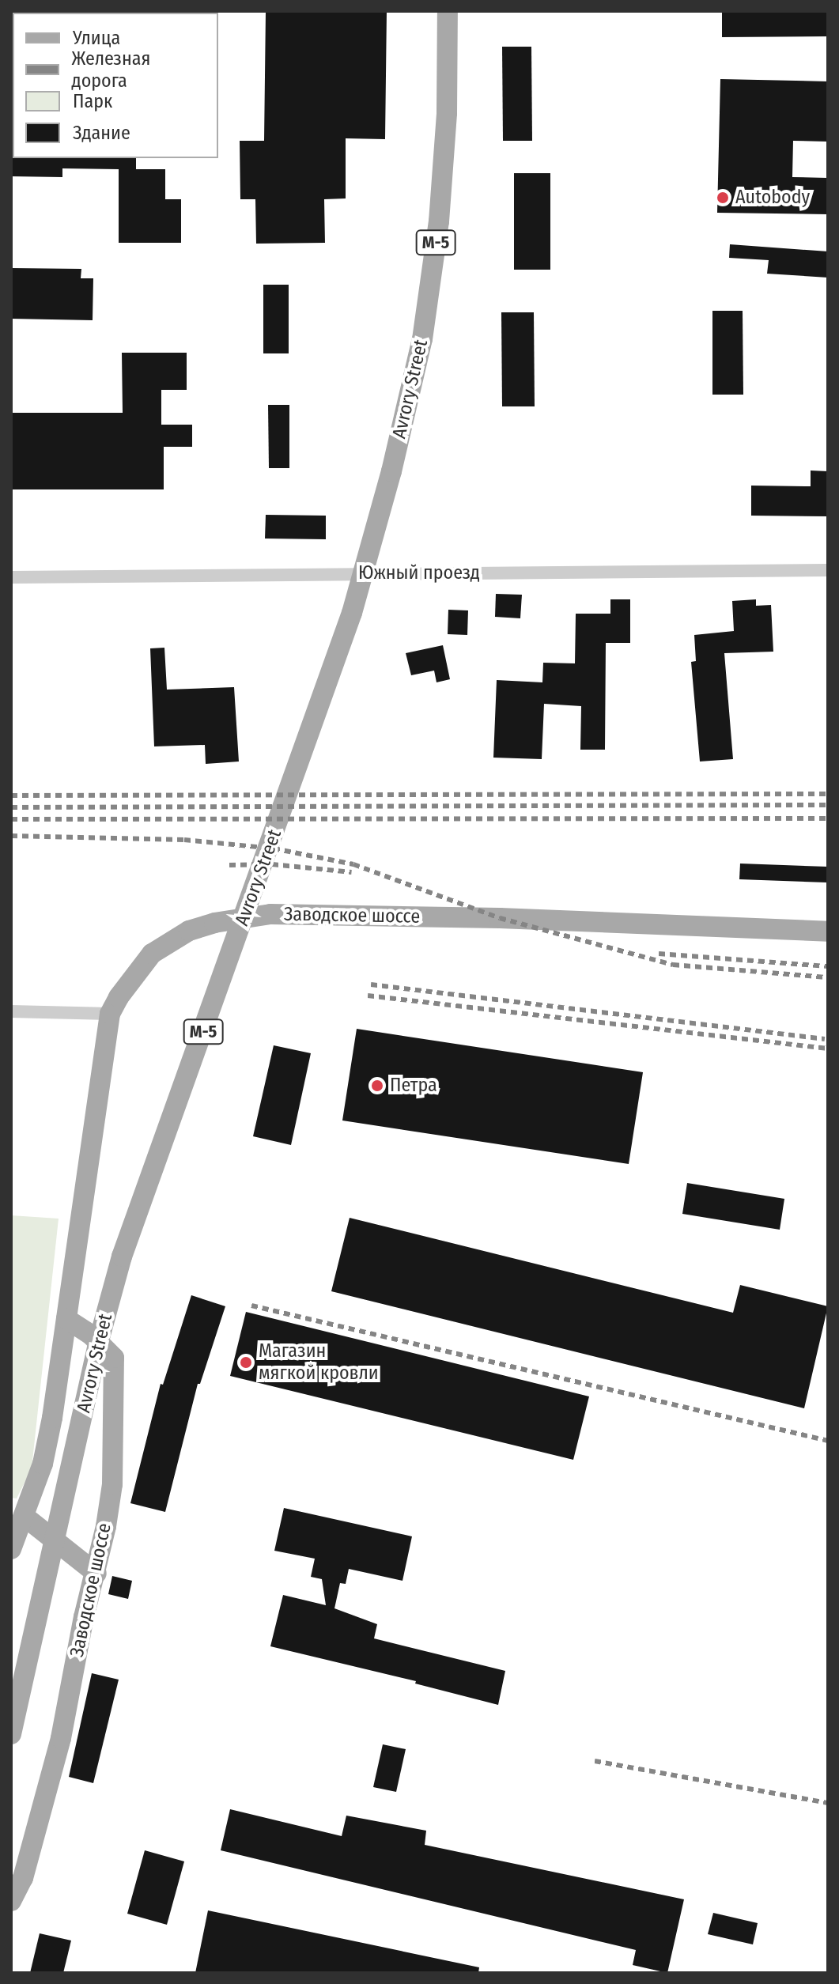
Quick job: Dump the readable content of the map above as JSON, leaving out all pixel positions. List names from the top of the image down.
{
  "streets": {
    "main road": ["М-5", "Avrory Street", "Заводское шоссе"],
    "street": ["Южный проезд"]
  },
  "places": ["Autobody", "Петра", "Магазин мягкой кровли"],
  "legend": [
    "Улица",
    "Железная дорога",
    "Парк",
    "Здание"
  ]
}
